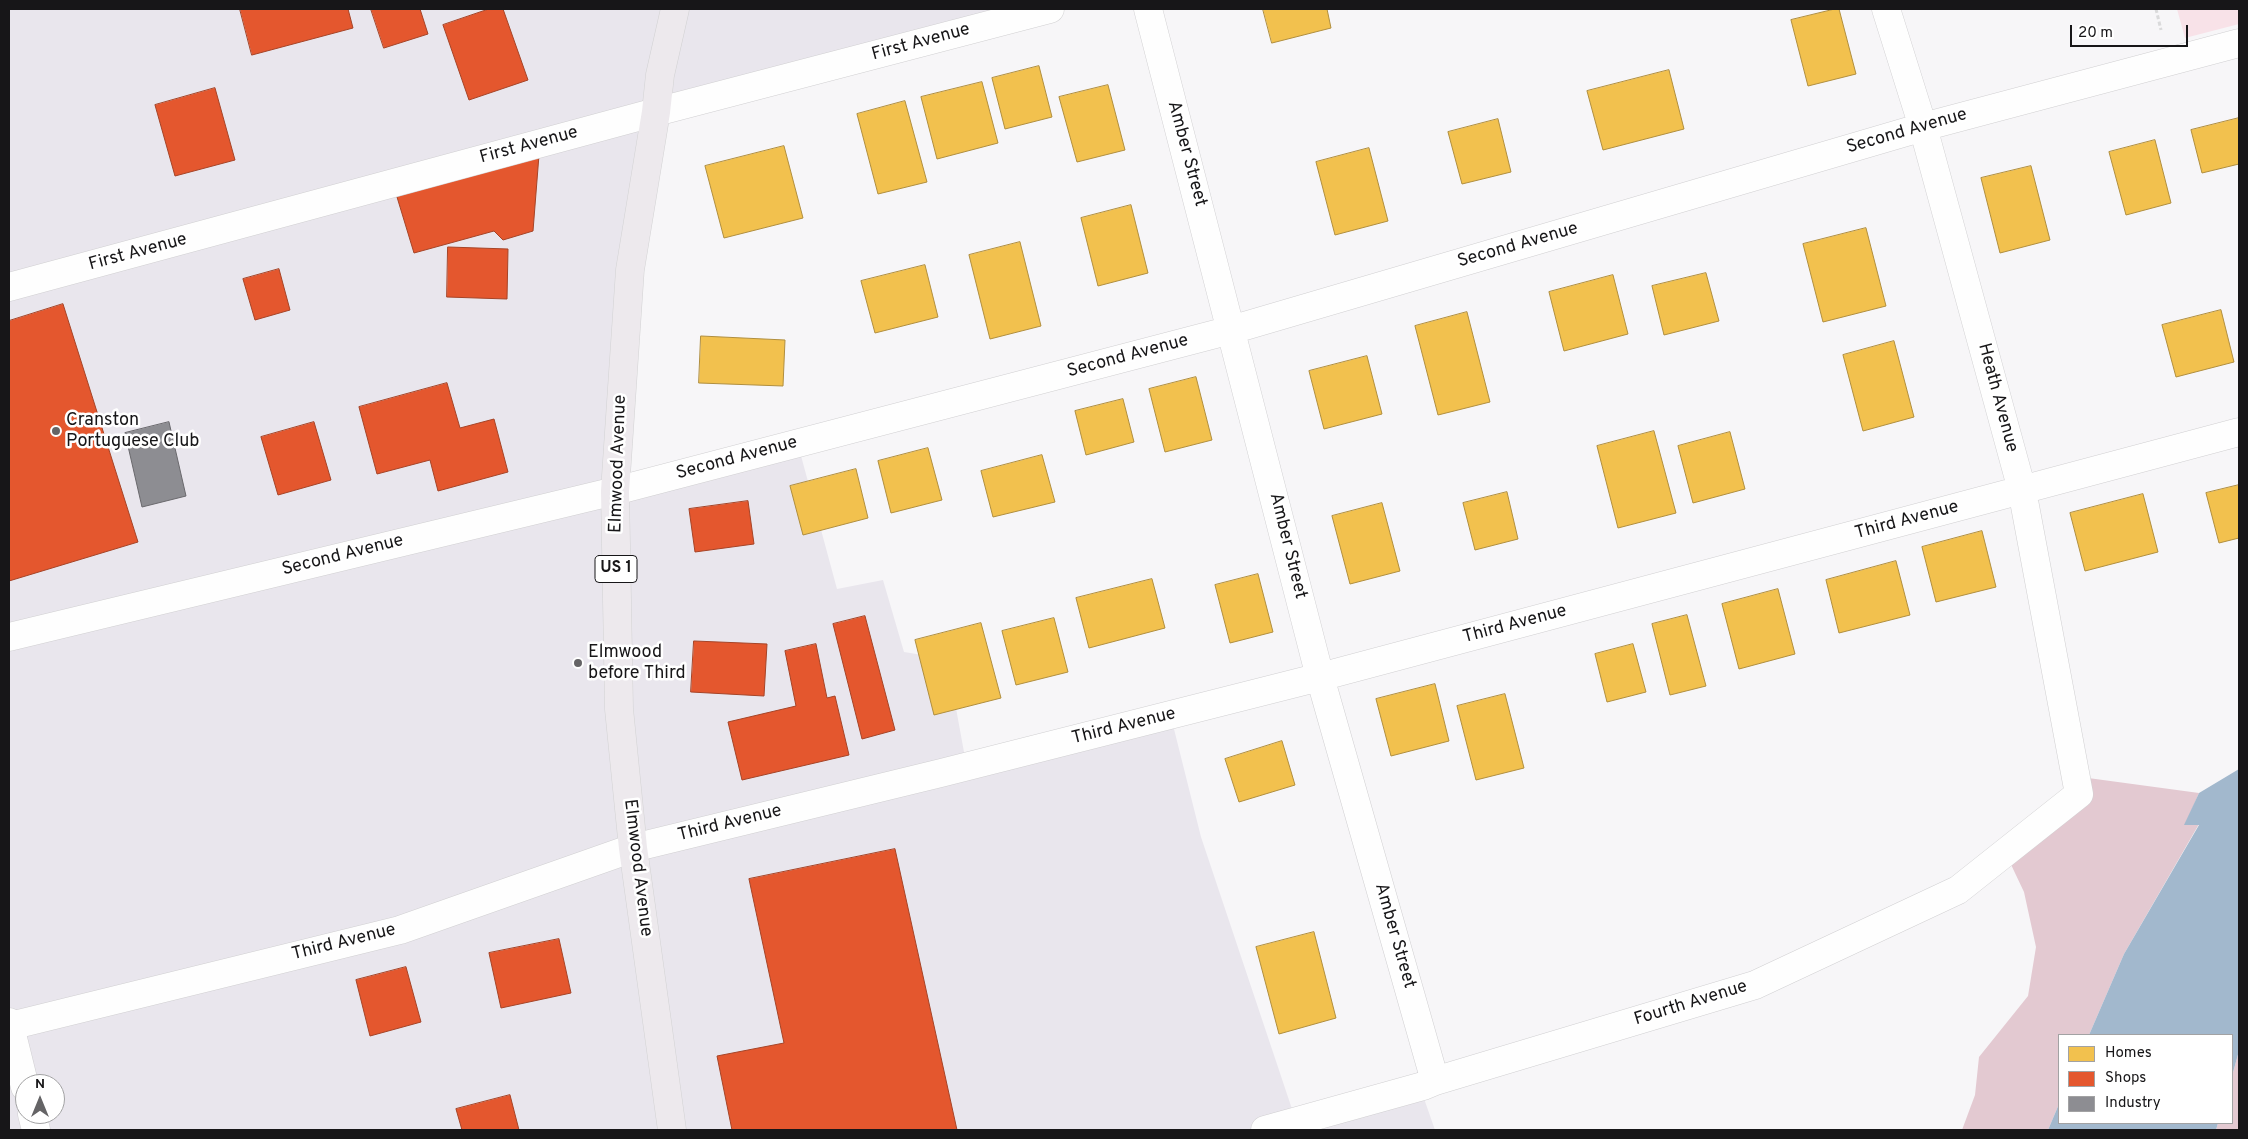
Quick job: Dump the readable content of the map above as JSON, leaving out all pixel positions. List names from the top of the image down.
{
  "streets": {
    "main road": ["Elmwood Avenue", "US 1"],
    "street": [
      "First Avenue",
      "Second Avenue",
      "Amber Street",
      "Heath Avenue",
      "Third Avenue",
      "Fourth Avenue"
    ]
  },
  "crossings": [
    ["First Avenue", "Elmwood Avenue"],
    ["Second Avenue", "Amber Street"],
    ["Second Avenue", "Heath Avenue"],
    ["Second Avenue", "Elmwood Avenue"],
    ["Amber Street", "Third Avenue"],
    ["Amber Street", "Fourth Avenue"],
    ["Heath Avenue", "Third Avenue"],
    ["Heath Avenue", "Fourth Avenue"],
    ["Elmwood Avenue", "Third Avenue"]
  ],
  "places": ["Cranston Portuguese Club", "Elmwood before Third"],
  "legend": ["Homes", "Shops", "Industry"],
  "scale_bar": "20 m",
  "north": "top"
}
